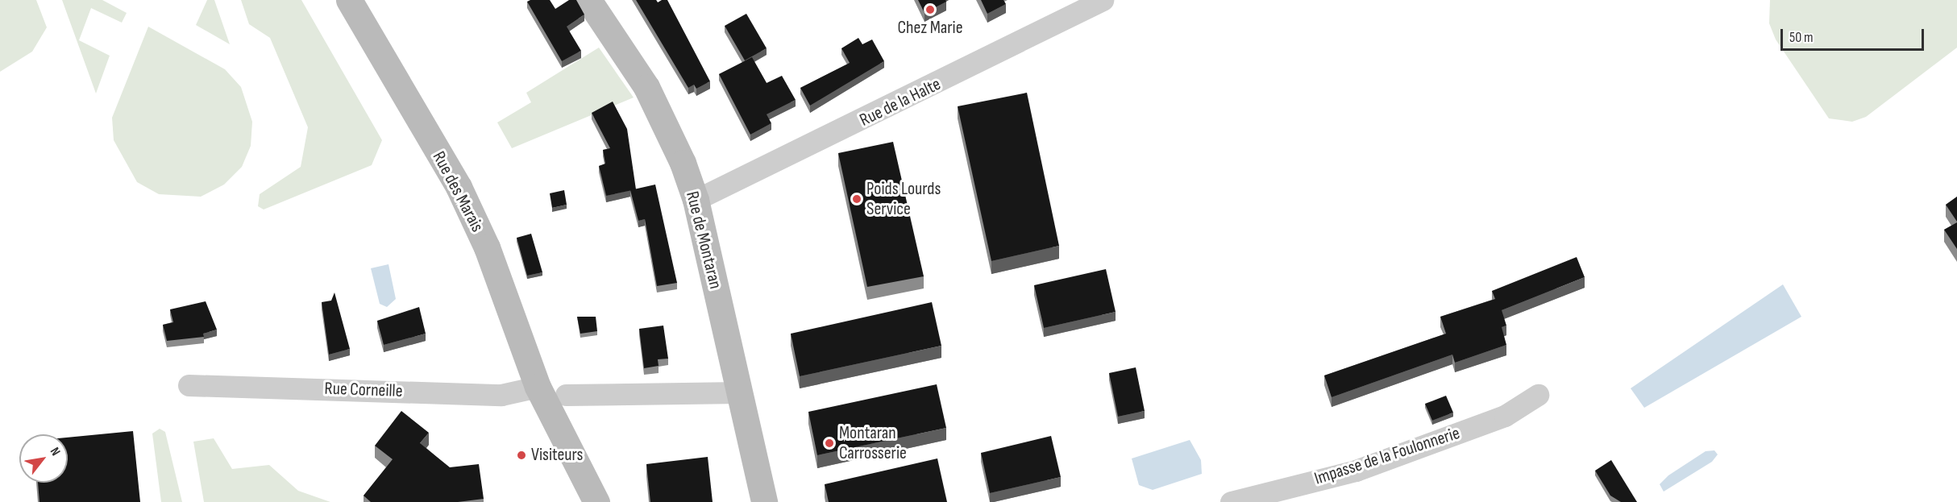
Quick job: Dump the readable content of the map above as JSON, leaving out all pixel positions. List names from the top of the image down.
{
  "streets": {
    "street": [
      "Rue de la Halte",
      "Rue des Marais",
      "Rue de Montaran",
      "Rue Corneille",
      "Impasse de la Foulonnerie"
    ]
  },
  "crossings": [
    ["Rue de la Halte", "Rue de Montaran"],
    ["Rue des Marais", "Rue Corneille"],
    ["Rue de Montaran", "Rue Corneille"]
  ],
  "places": [
    "Chez Marie",
    "Poids Lourds Service",
    "Montaran Carrosserie",
    "Visiteurs"
  ],
  "scale_bar": "50 m",
  "north": "top right"
}
